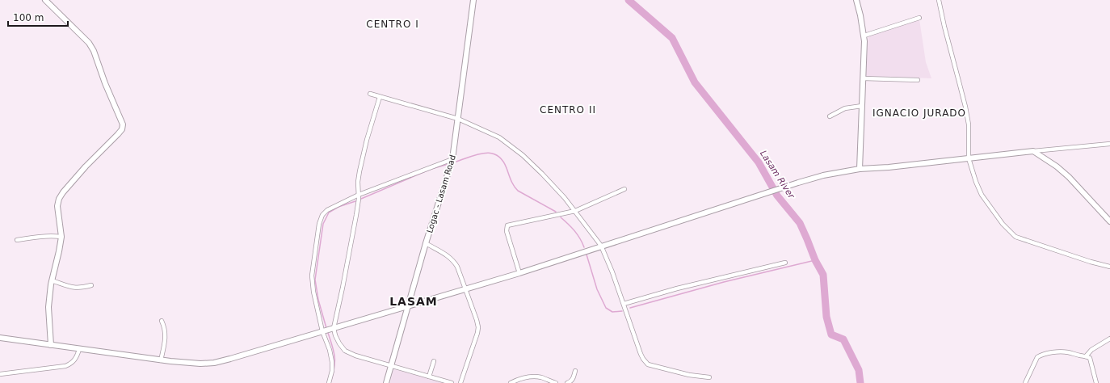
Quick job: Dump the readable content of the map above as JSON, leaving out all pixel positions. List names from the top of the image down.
{
  "streets": {
    "street": ["Logac - Lasam Road"]
  },
  "districts": [
    "CENTRO I",
    "CENTRO II",
    "IGNACIO JURADO",
    "LASAM"
  ],
  "water": ["Lasam River"],
  "scale_bar": "100 m"
}
